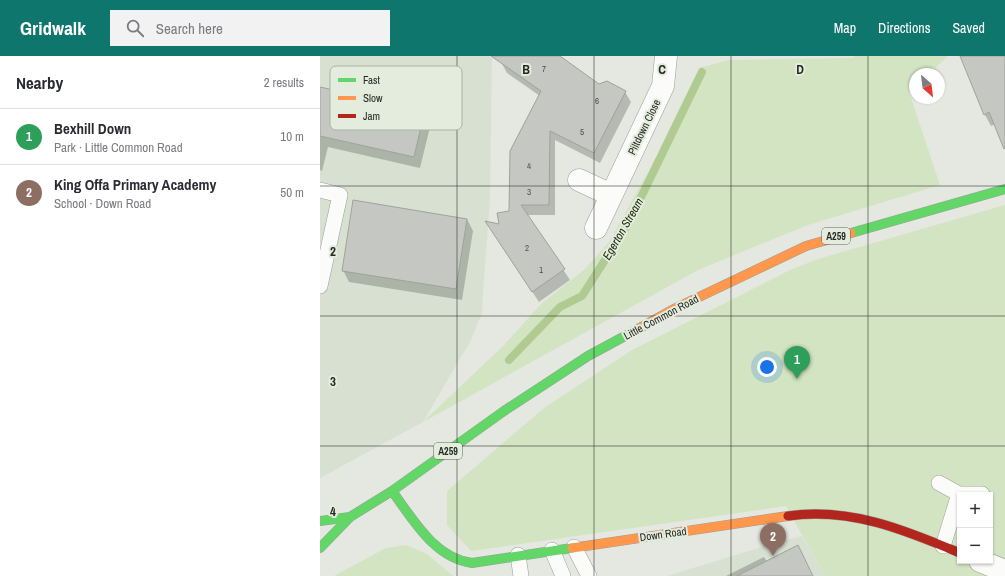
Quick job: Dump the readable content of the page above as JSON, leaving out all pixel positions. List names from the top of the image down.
{
  "streets": {
    "main road": ["A259", "Little Common Road", "Down Road"],
    "street": ["Piltdown Close"]
  },
  "crossings": [
    ["Little Common Road", "Down Road"]
  ],
  "water": ["Egerton Stream"],
  "house_numbers": [
    "7",
    "6",
    "5",
    "4",
    "3",
    "2",
    "1"
  ],
  "legend": ["Fast", "Slow", "Jam"],
  "north": "bottom right",
  "page": {
    "header": "Gridwalk",
    "search": "Search here",
    "nav": ["Map", "Directions", "Saved"],
    "heading": ["Nearby", "2 results"],
    "list": [
      {
        "mark": "1",
        "name": "Bexhill Down",
        "note": "Park · Little Common Road",
        "value": "10 m"
      },
      {
        "mark": "2",
        "name": "King Offa Primary Academy",
        "note": "School · Down Road",
        "value": "50 m"
      }
    ],
    "pins": ["1", "2"],
    "map_buttons": ["+", "−"]
  },
  "grid": {
    "columns": ["B", "C", "D"],
    "rows": ["2", "3", "4"]
  }
}
